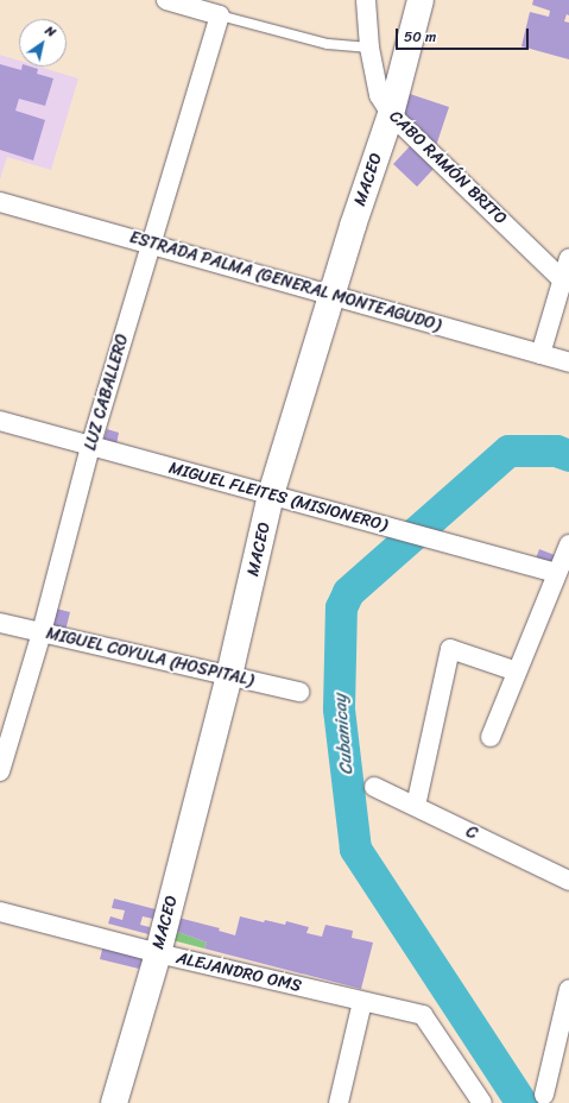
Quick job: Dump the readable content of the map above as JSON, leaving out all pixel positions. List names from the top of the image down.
{
  "streets": {
    "main road": ["MACEO"],
    "street": [
      "CABO RAMÓN BRITO",
      "ESTRADA PALMA (GENERAL MONTEAGUDO)",
      "LUZ CABALLERO",
      "MIGUEL FLEITES (MISIONERO)",
      "MIGUEL COYULA (HOSPITAL)",
      "C",
      "ALEJANDRO OMS"
    ]
  },
  "crossings": [
    ["CABO RAMÓN BRITO", "MACEO"],
    ["MACEO", "ESTRADA PALMA (GENERAL MONTEAGUDO)"],
    ["MACEO", "MIGUEL FLEITES (MISIONERO)"],
    ["MACEO", "MIGUEL COYULA (HOSPITAL)"],
    ["MACEO", "ALEJANDRO OMS"],
    ["ESTRADA PALMA (GENERAL MONTEAGUDO)", "LUZ CABALLERO"],
    ["LUZ CABALLERO", "MIGUEL FLEITES (MISIONERO)"],
    ["LUZ CABALLERO", "MIGUEL COYULA (HOSPITAL)"]
  ],
  "water": ["Cubanicay"],
  "scale_bar": "50 m",
  "north": "top right"
}
